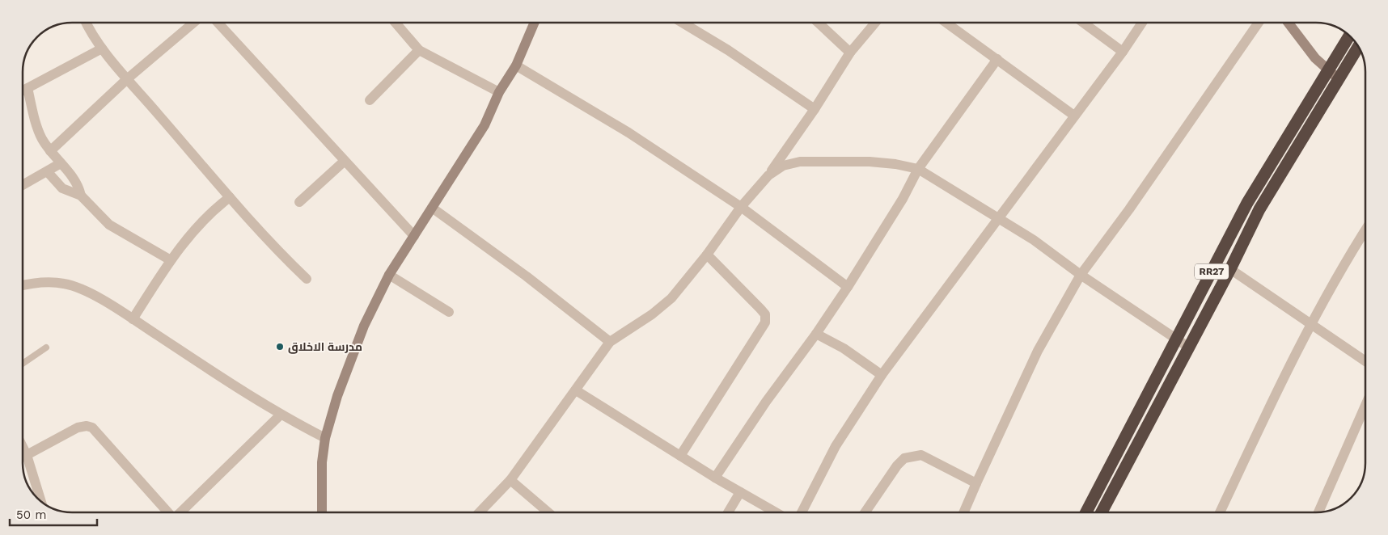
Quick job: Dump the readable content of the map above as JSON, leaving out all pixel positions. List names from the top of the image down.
{
  "streets": {
    "highway": ["RR27"]
  },
  "places": ["مدرسة الاخلاق"],
  "scale_bar": "50 m"
}
